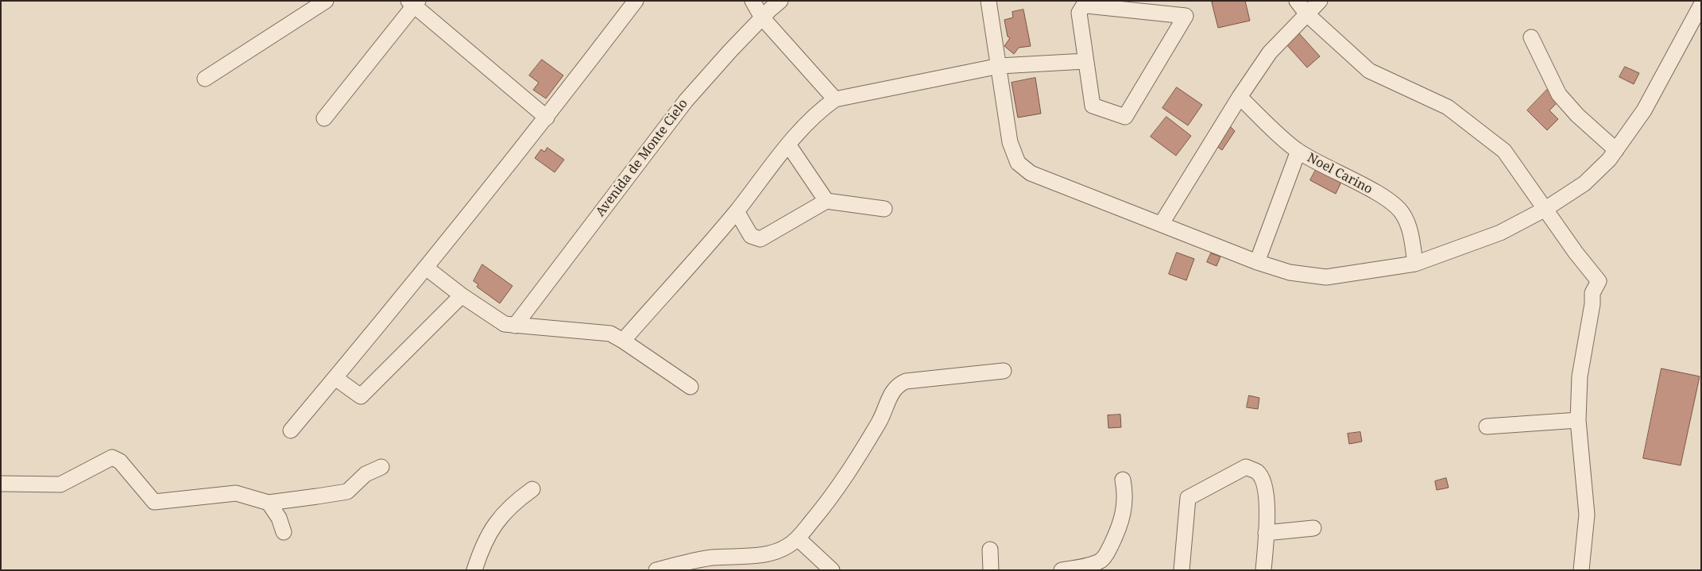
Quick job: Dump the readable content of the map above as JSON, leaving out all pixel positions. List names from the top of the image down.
{
  "streets": {
    "street": ["Avenida de Monte Cielo", "Noel Carino"]
  }
}
